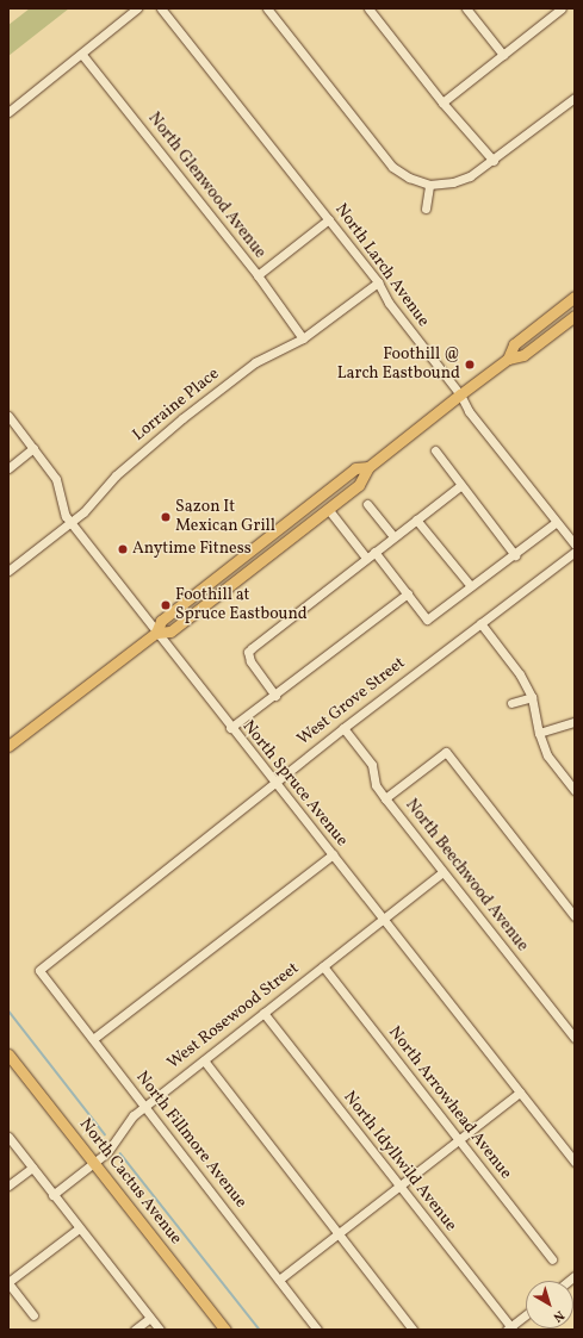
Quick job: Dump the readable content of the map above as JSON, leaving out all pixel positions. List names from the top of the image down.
{
  "streets": {
    "main road": ["North Cactus Avenue"],
    "street": [
      "North Glenwood Avenue",
      "North Larch Avenue",
      "Lorraine Place",
      "West Grove Street",
      "North Spruce Avenue",
      "North Beechwood Avenue",
      "West Rosewood Street",
      "North Arrowhead Avenue",
      "North Fillmore Avenue",
      "North Idyllwild Avenue"
    ]
  },
  "crossings": [
    ["North Glenwood Avenue", "Lorraine Place"],
    ["North Larch Avenue", "Lorraine Place"],
    ["Lorraine Place", "North Spruce Avenue"],
    ["West Grove Street", "North Spruce Avenue"],
    ["West Grove Street", "North Beechwood Avenue"],
    ["West Grove Street", "North Fillmore Avenue"],
    ["North Spruce Avenue", "West Rosewood Street"],
    ["North Beechwood Avenue", "West Rosewood Street"],
    ["West Rosewood Street", "North Arrowhead Avenue"],
    ["West Rosewood Street", "North Fillmore Avenue"],
    ["West Rosewood Street", "North Idyllwild Avenue"],
    ["West Rosewood Street", "North Cactus Avenue"]
  ],
  "places": [
    "Foothill @ Larch Eastbound",
    "Sazon It Mexican Grill",
    "Anytime Fitness",
    "Foothill at Spruce Eastbound"
  ],
  "north": "bottom right"
}
